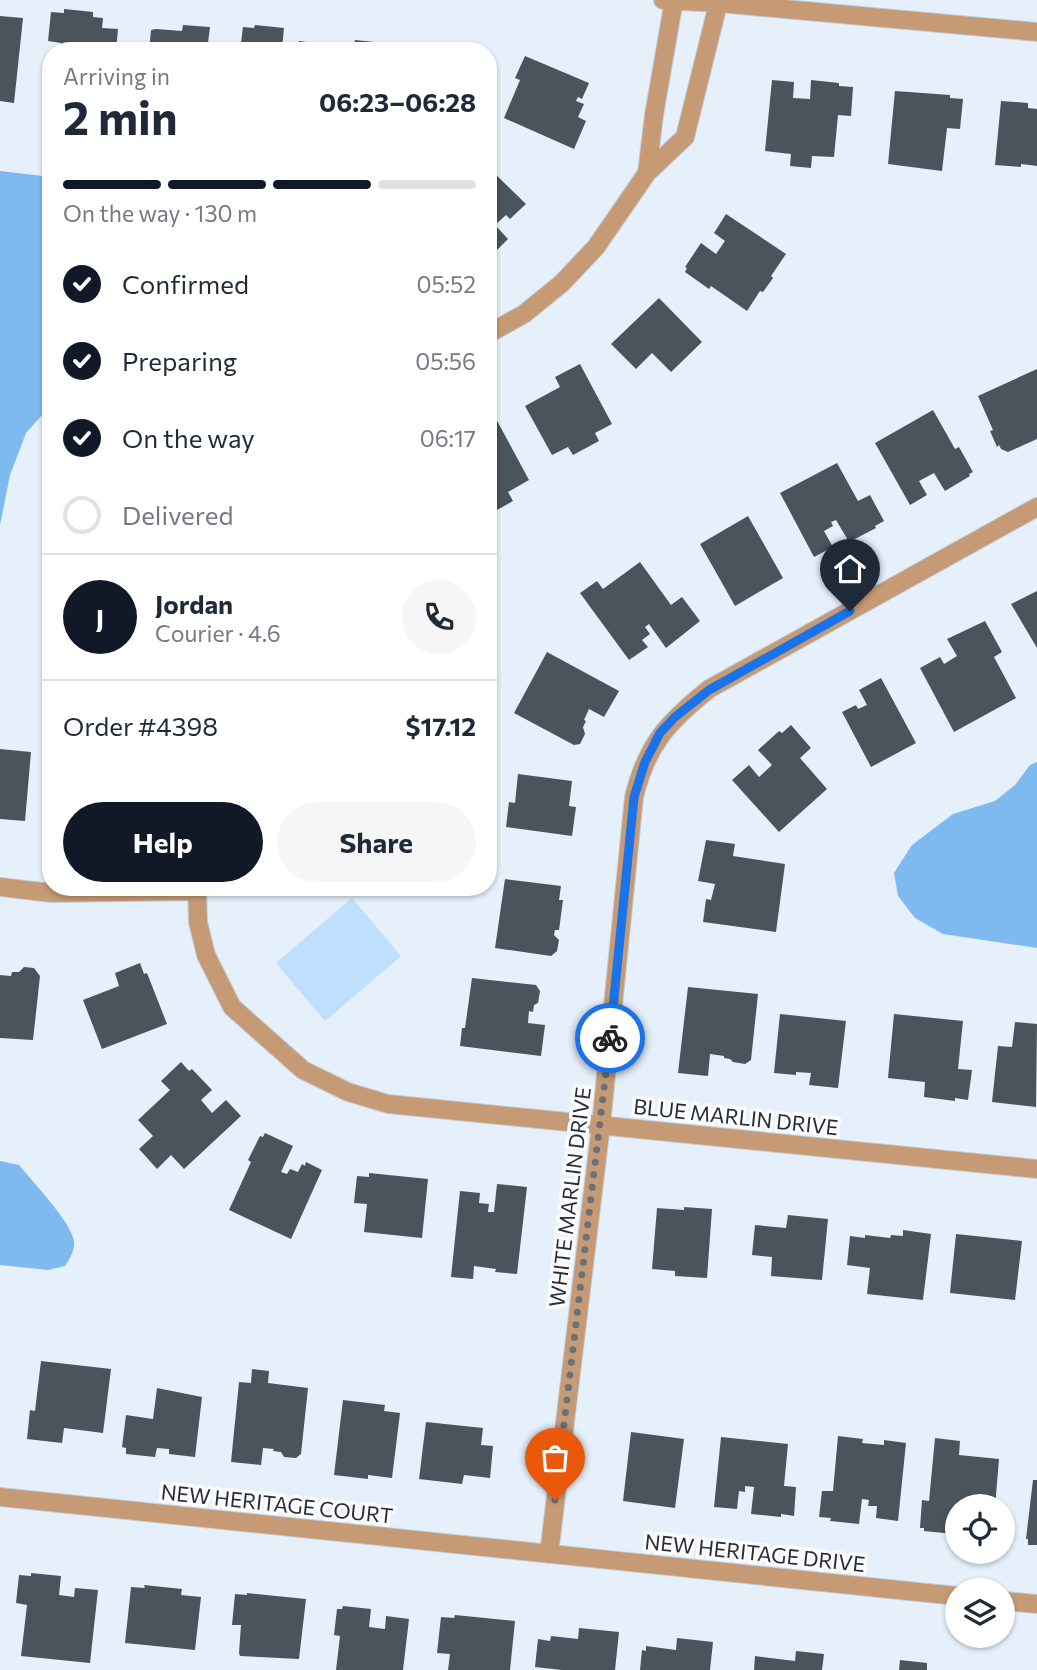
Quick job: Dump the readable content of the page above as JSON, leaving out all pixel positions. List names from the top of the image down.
{
  "streets": {
    "street": [
      "BLUE MARLIN DRIVE",
      "WHITE MARLIN DRIVE",
      "NEW HERITAGE COURT",
      "NEW HERITAGE DRIVE"
    ]
  },
  "crossings": [
    ["BLUE MARLIN DRIVE", "WHITE MARLIN DRIVE"],
    ["WHITE MARLIN DRIVE", "NEW HERITAGE COURT"],
    ["WHITE MARLIN DRIVE", "NEW HERITAGE DRIVE"],
    ["NEW HERITAGE COURT", "NEW HERITAGE DRIVE"]
  ],
  "page": {
    "heading": ["2 min", "Arriving in", "06:23–06:28"],
    "panel": [
      "Jordan",
      "Courier · 4.6",
      "Order #4398",
      "$17.12"
    ],
    "bar": "On the way · 130 m",
    "list": [
      ["Confirmed", "05:52"],
      ["Preparing", "05:56"],
      ["On the way", "06:17"],
      "Delivered"
    ],
    "round": "J",
    "buttons": ["Help", "Share"]
  }
}
